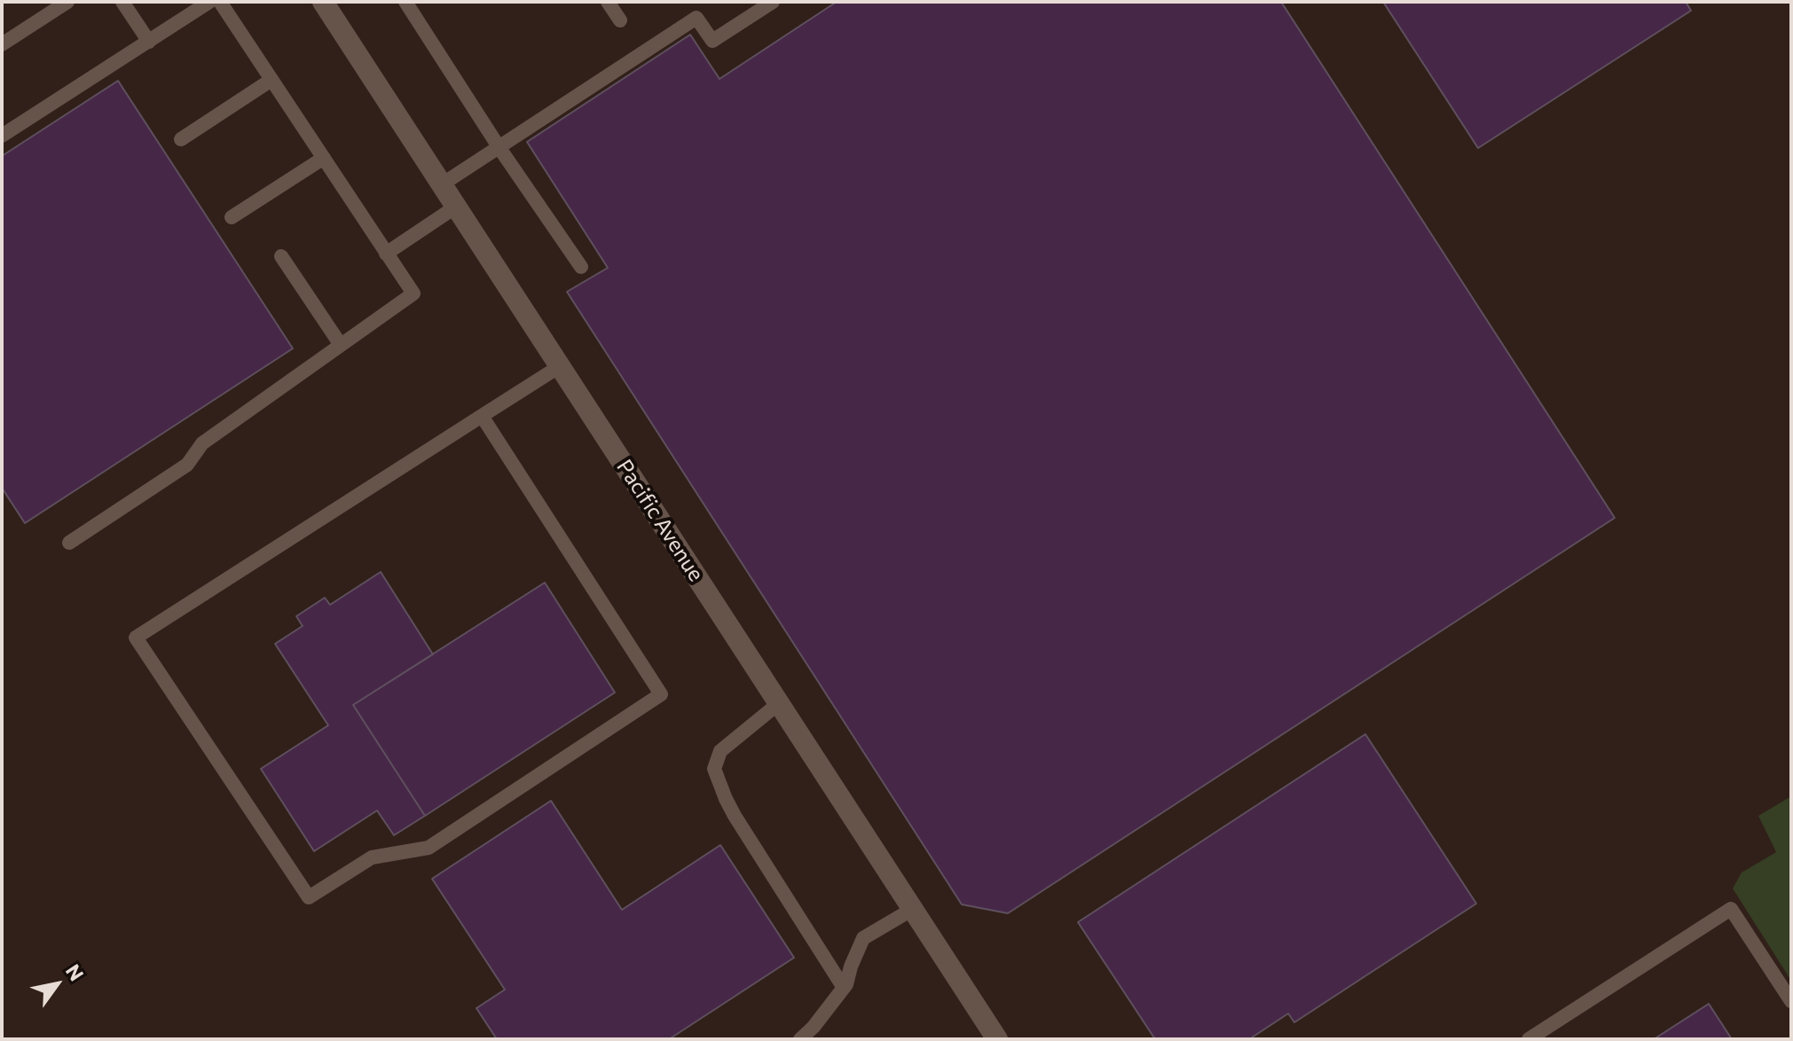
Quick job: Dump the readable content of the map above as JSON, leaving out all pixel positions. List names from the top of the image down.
{
  "streets": {
    "street": ["Pacific Avenue"]
  },
  "north": "top right"
}
